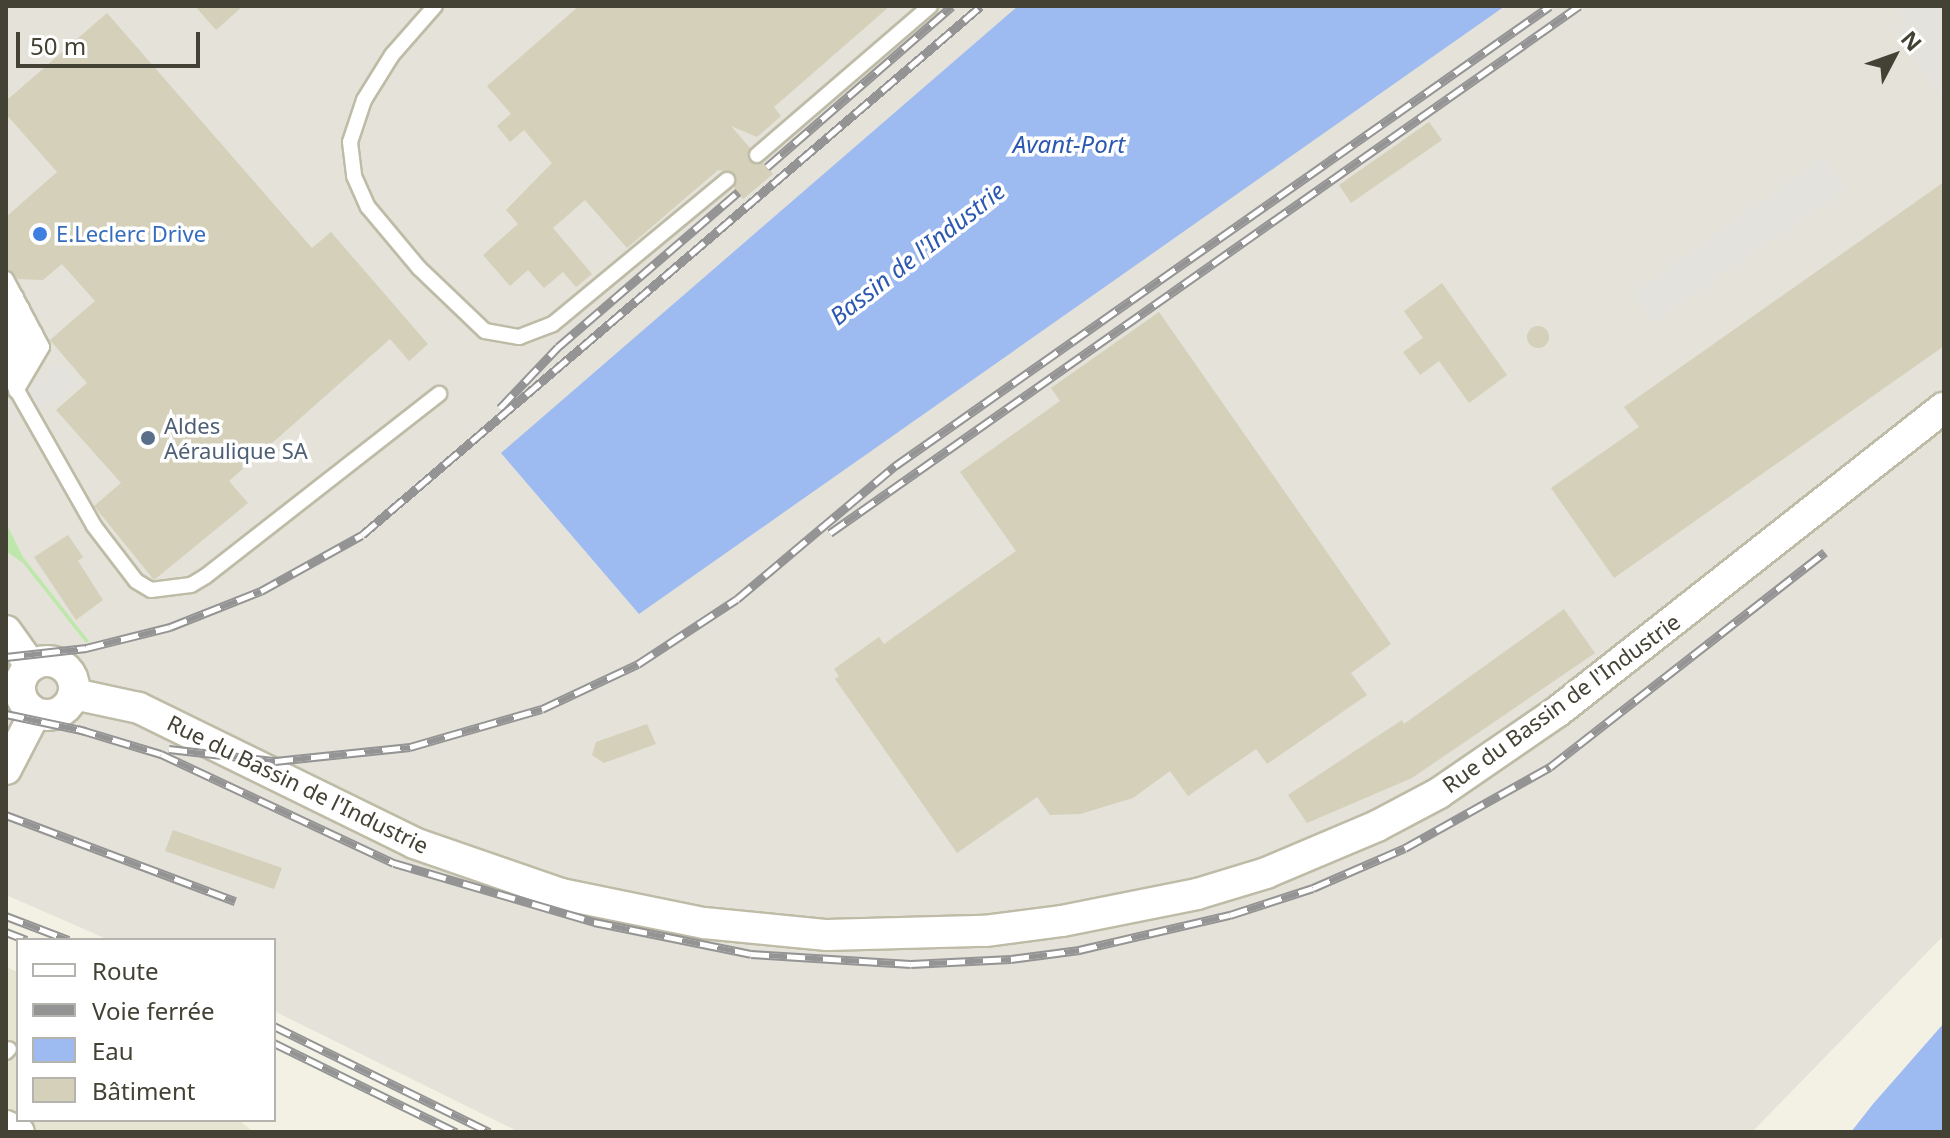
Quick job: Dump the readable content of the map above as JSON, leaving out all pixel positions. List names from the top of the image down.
{
  "streets": {
    "street": ["Rue du Bassin de l'Industrie"]
  },
  "water": ["Avant-Port", "Bassin de l'Industrie"],
  "places": ["E.Leclerc Drive", "Aldes Aéraulique SA"],
  "legend": [
    "Route",
    "Voie ferrée",
    "Eau",
    "Bâtiment"
  ],
  "scale_bar": "50 m",
  "north": "top right"
}
